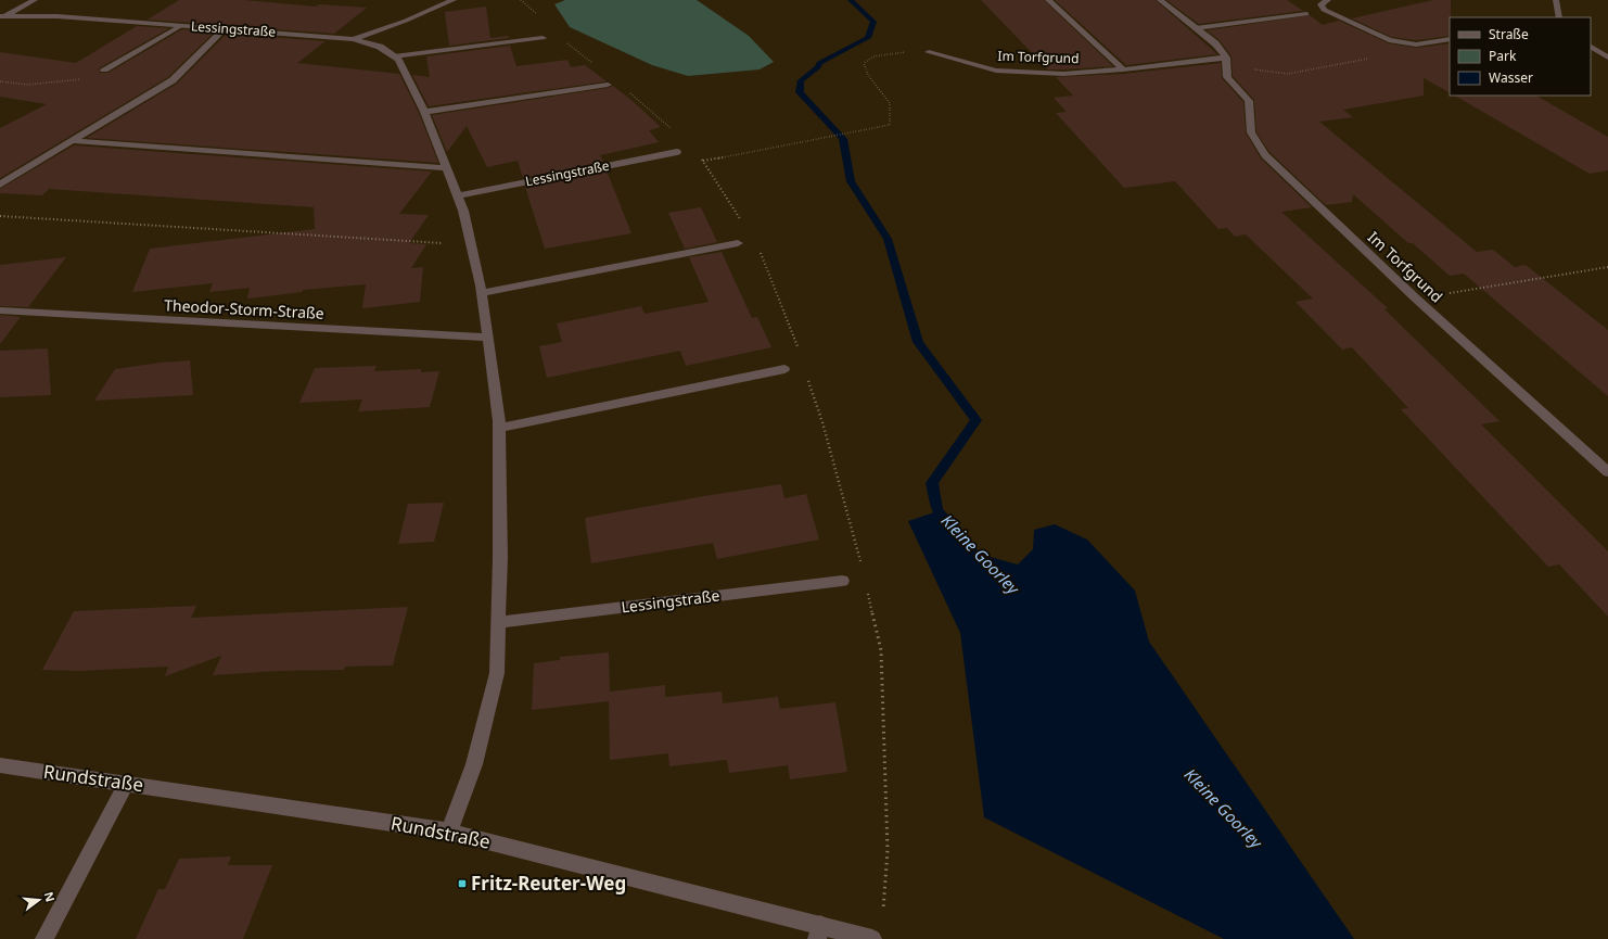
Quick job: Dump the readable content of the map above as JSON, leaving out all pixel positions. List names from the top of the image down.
{
  "streets": {
    "street": [
      "Lessingstraße",
      "Im Torfgrund",
      "Theodor-Storm-Straße",
      "Rundstraße"
    ]
  },
  "crossings": [
    ["Lessingstraße", "Theodor-Storm-Straße"],
    ["Lessingstraße", "Rundstraße"]
  ],
  "water": ["Kleine Goorley"],
  "places": {
    "transit": ["Fritz-Reuter-Weg"]
  },
  "legend": ["Straße", "Park", "Wasser"],
  "north": "right"
}
